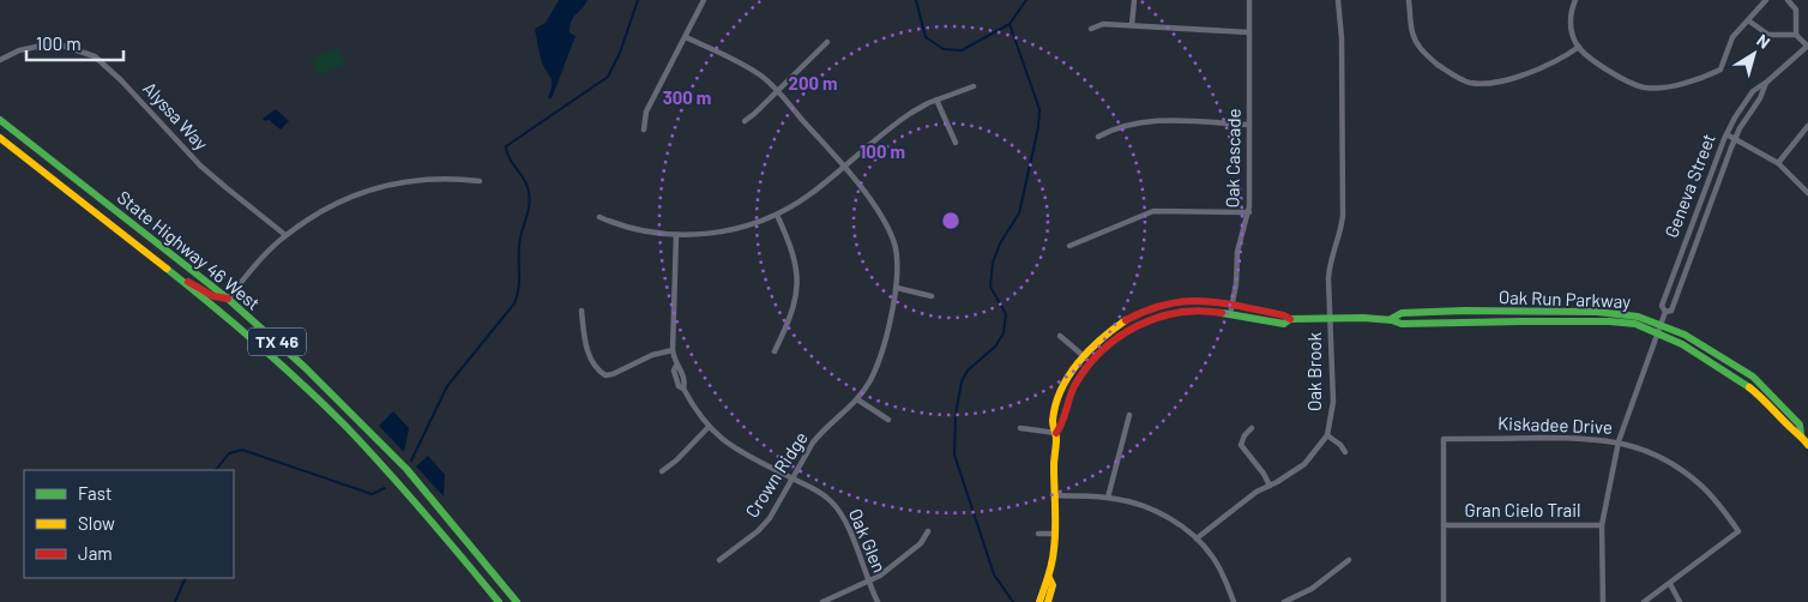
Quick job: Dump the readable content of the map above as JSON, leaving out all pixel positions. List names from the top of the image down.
{
  "streets": {
    "street": [
      "Alyssa Way",
      "Oak Cascade",
      "Geneva Street",
      "State Highway 46 West",
      "Oak Run Parkway",
      "TX 46",
      "Oak Brook",
      "Kiskadee Drive",
      "Crown Ridge",
      "Gran Cielo Trail",
      "Oak Glen"
    ]
  },
  "crossings": [
    ["Oak Cascade", "Oak Run Parkway"],
    ["Geneva Street", "Oak Run Parkway"],
    ["Geneva Street", "Kiskadee Drive"],
    ["Geneva Street", "Gran Cielo Trail"],
    ["Oak Run Parkway", "Oak Brook"],
    ["Kiskadee Drive", "Gran Cielo Trail"],
    ["Crown Ridge", "Oak Glen"]
  ],
  "legend": ["Fast", "Slow", "Jam"],
  "scale_bar": "100 m",
  "north": "top right",
  "rings": ["200 m", "300 m", "100 m"]
}
